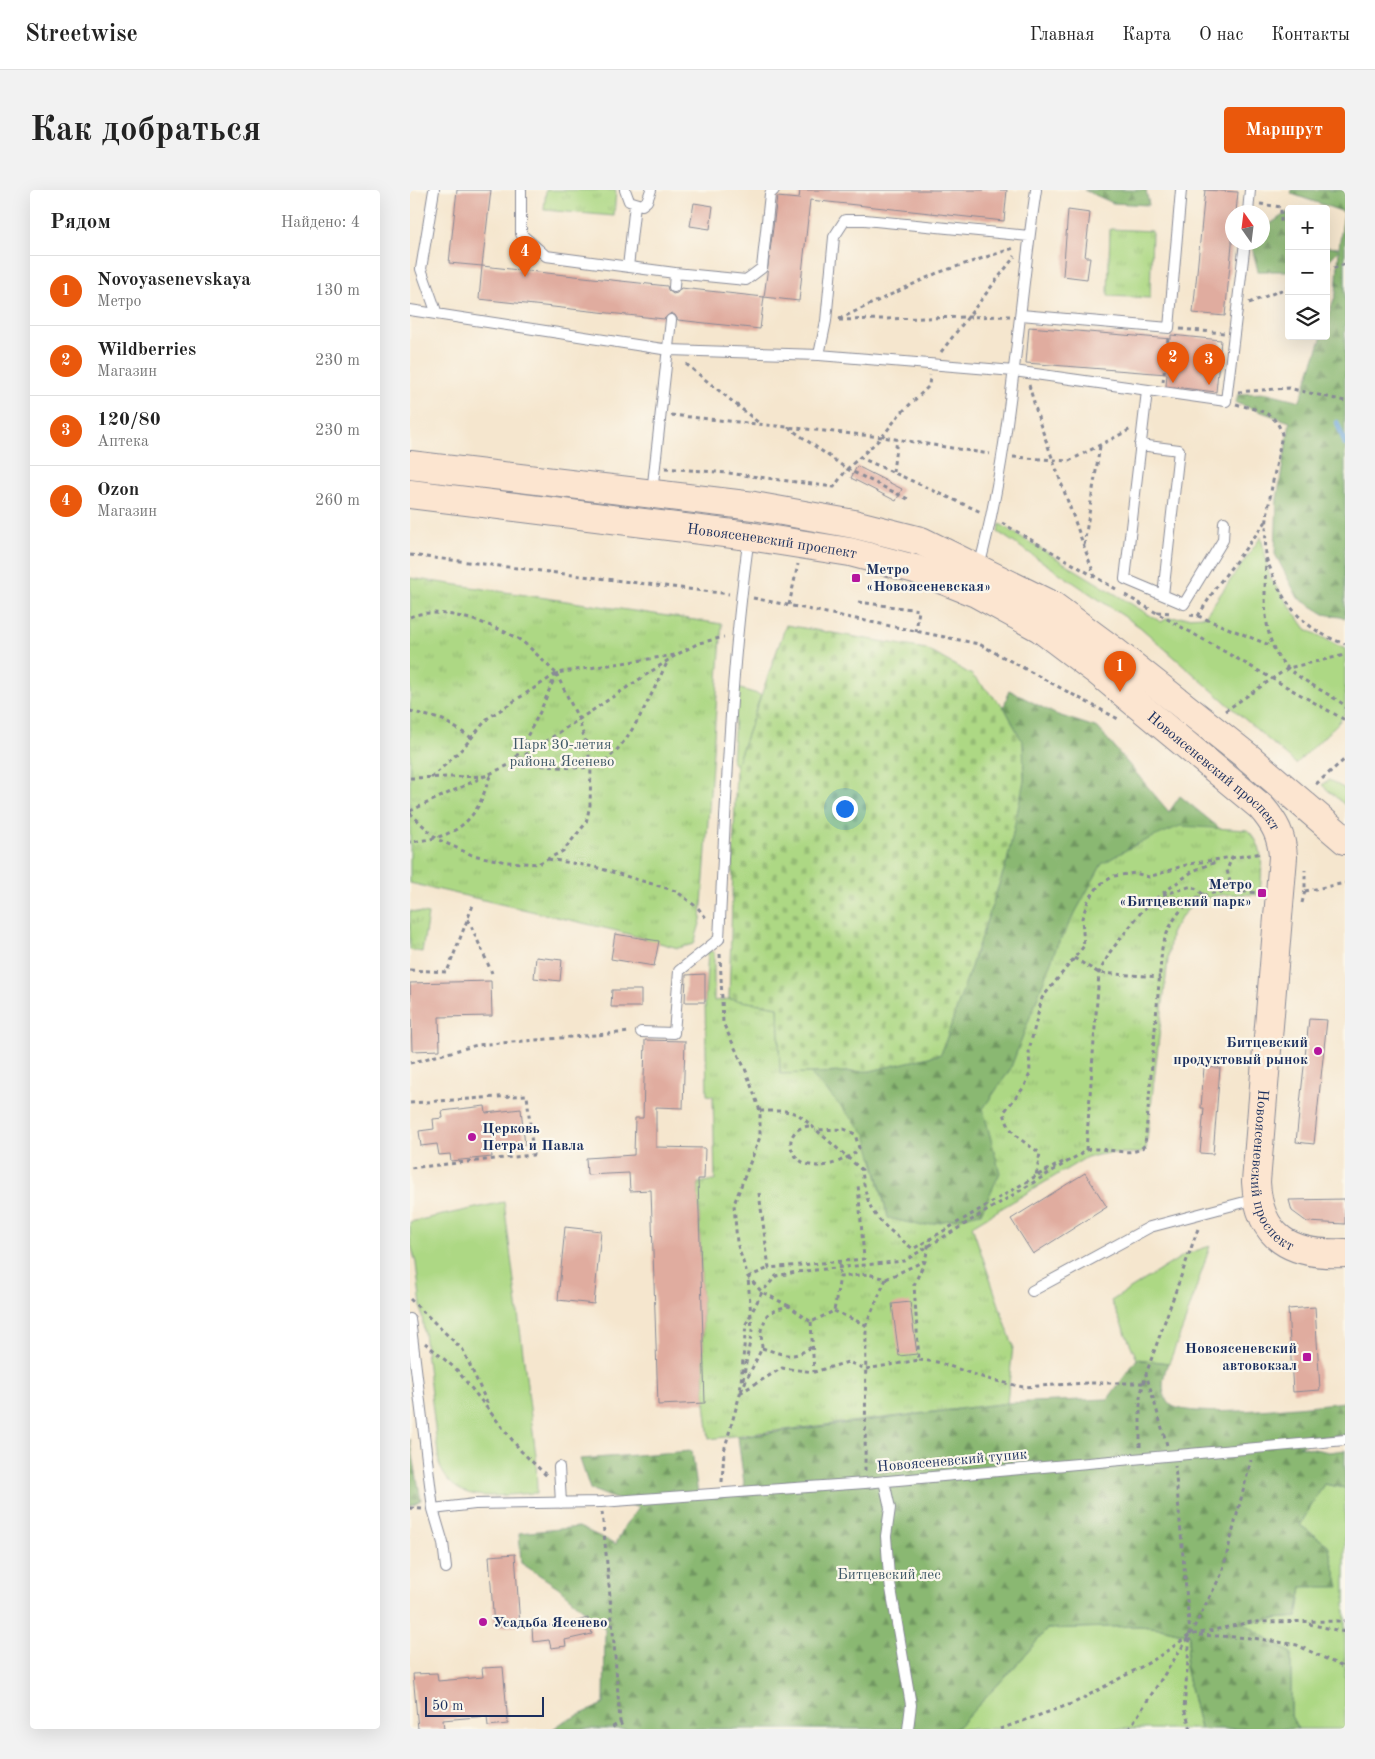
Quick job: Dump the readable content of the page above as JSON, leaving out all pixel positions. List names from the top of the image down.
{
  "streets": {
    "street": ["Новоясеневский проспект"],
    "lane": ["Новоясеневский тупик"]
  },
  "parks": ["Парк 30-летия района Ясенево", "Битцевский лес"],
  "places": {
    "transit": ["Метро «Новоясеневская»", "Метро «Битцевский парк»", "Новоясеневский автовокзал"],
    "other": ["Битцевский продуктовый рынок", "Церковь Петра и Павла", "Усадьба Ясенево"]
  },
  "scale_bar": "50 m",
  "north": "top",
  "page": {
    "header": "Streetwise",
    "nav": [
      "Главная",
      "Карта",
      "О нас",
      "Контакты"
    ],
    "buttons": "Маршрут",
    "title": "Как добраться",
    "heading": ["Рядом", "Найдено: 4"],
    "map_buttons": ["+", "−"],
    "pins": [
      "4",
      "2",
      "3",
      "1"
    ],
    "list": [
      {
        "mark": "1",
        "name": "Novoyasenevskaya",
        "note": "Метро",
        "value": "130 m"
      },
      {
        "mark": "2",
        "name": "Wildberries",
        "note": "Магазин",
        "value": "230 m"
      },
      {
        "mark": "3",
        "name": "120/80",
        "note": "Аптека",
        "value": "230 m"
      },
      {
        "mark": "4",
        "name": "Ozon",
        "note": "Магазин",
        "value": "260 m"
      }
    ],
    "scale": "50 m"
  }
}
